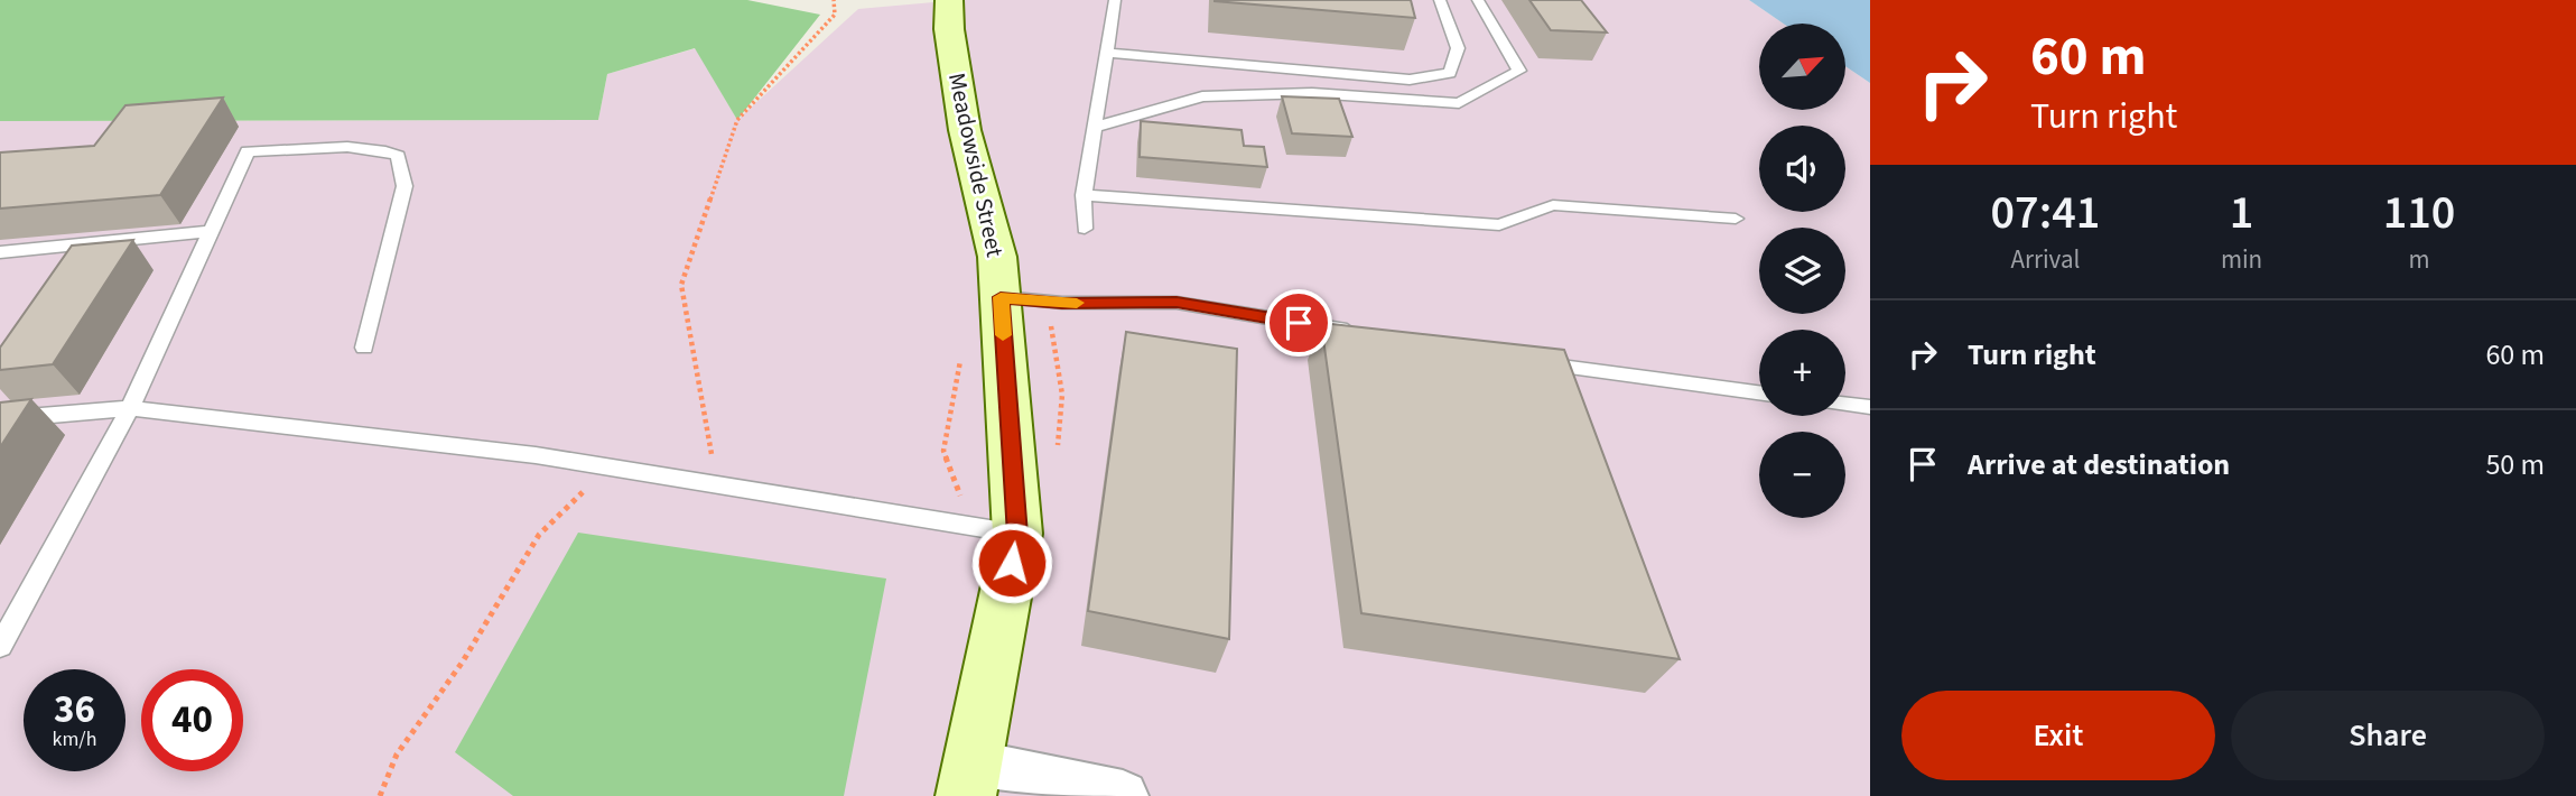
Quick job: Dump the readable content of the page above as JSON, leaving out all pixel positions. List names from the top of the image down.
{
  "streets": {
    "street": ["Meadowside Street"]
  },
  "north": "top right",
  "page": {
    "turn": ["60 m", "Turn right"],
    "map_buttons": ["+", "−"],
    "eta": [
      "07:41",
      "Arrival",
      "1",
      "min",
      "110",
      "m"
    ],
    "list": [
      {
        "name": "Turn right",
        "value": "60 m"
      },
      {
        "name": "Arrive at destination",
        "value": "50 m"
      }
    ],
    "speed": "36 km/h",
    "limit": "40",
    "buttons": ["Exit", "Share"]
  }
}
